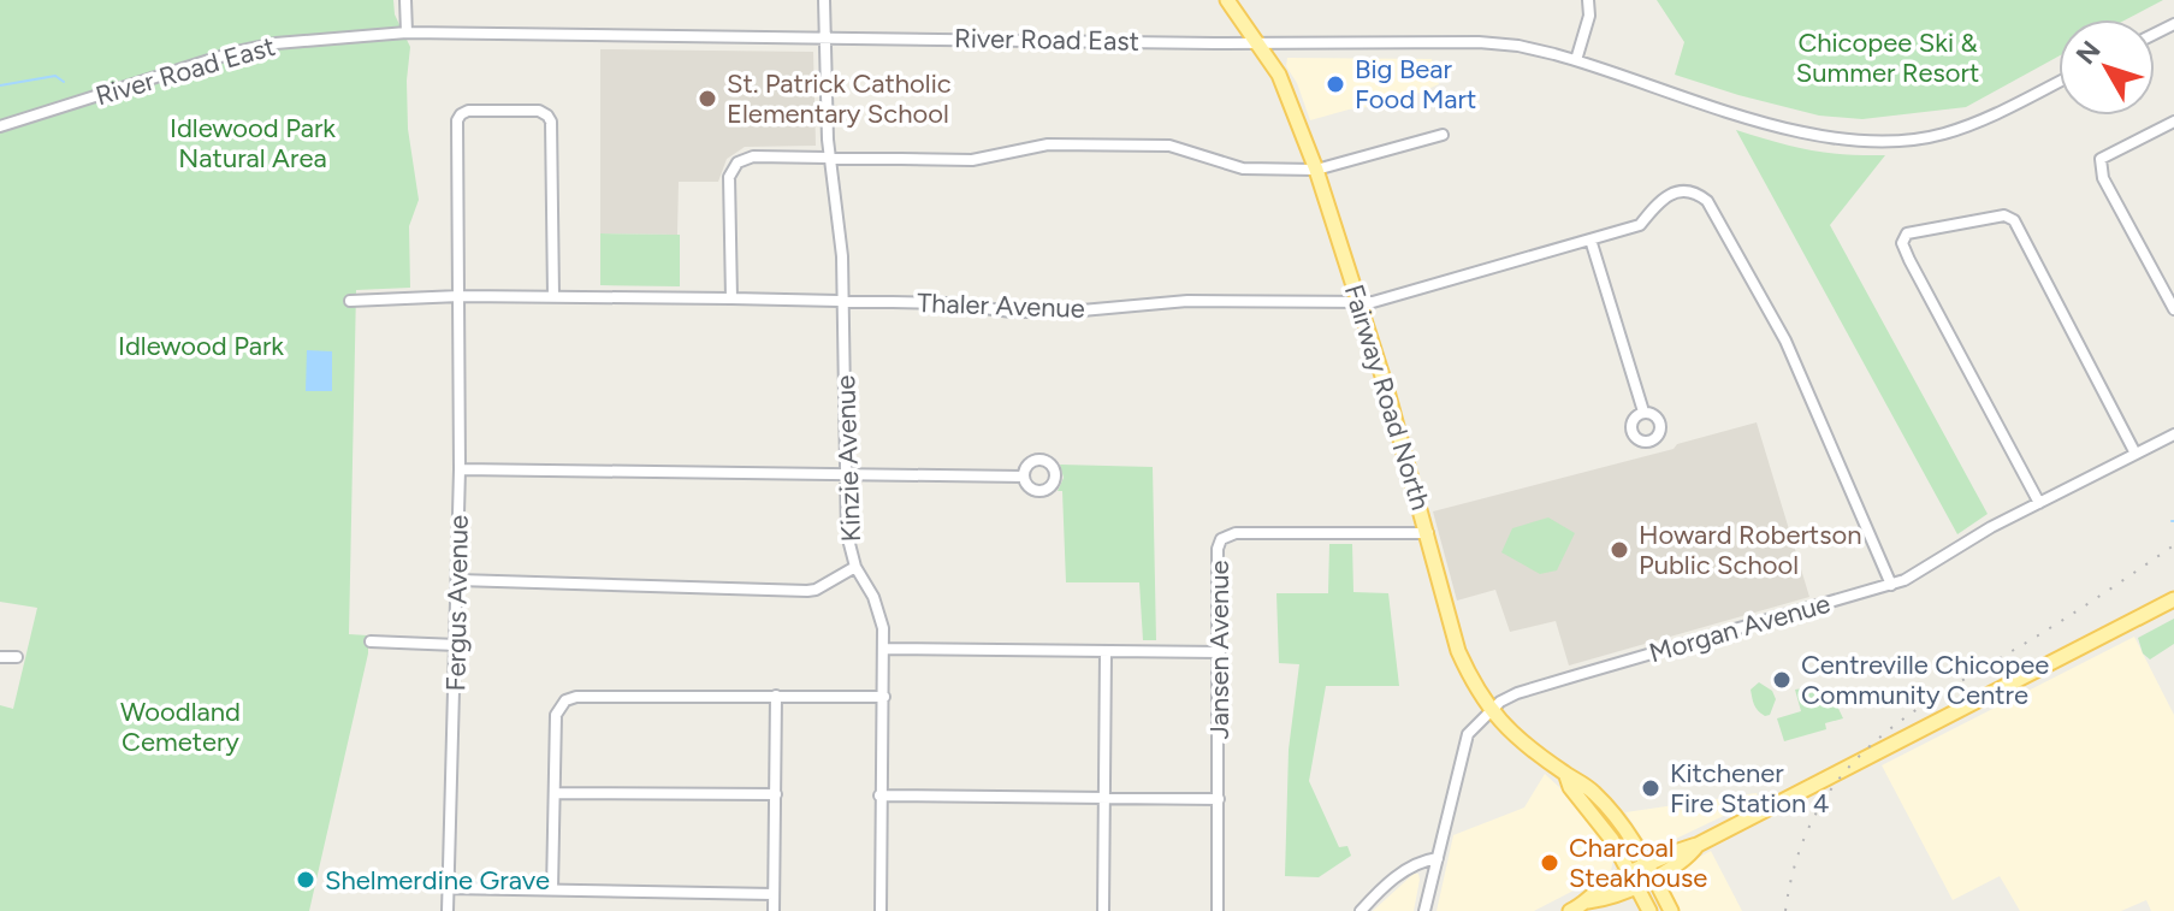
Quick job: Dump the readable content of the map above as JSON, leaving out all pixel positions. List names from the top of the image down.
{
  "streets": {
    "main road": ["Fairway Road North"],
    "street": [
      "River Road East",
      "Thaler Avenue",
      "Kinzie Avenue",
      "Fergus Avenue",
      "Morgan Avenue",
      "Jansen Avenue"
    ]
  },
  "crossings": [
    ["River Road East", "Fairway Road North"],
    ["River Road East", "Kinzie Avenue"],
    ["Thaler Avenue", "Fairway Road North"],
    ["Thaler Avenue", "Kinzie Avenue"],
    ["Thaler Avenue", "Fergus Avenue"],
    ["Thaler Avenue", "Morgan Avenue"],
    ["Fairway Road North", "Morgan Avenue"],
    ["Fairway Road North", "Jansen Avenue"]
  ],
  "parks": [
    "Chicopee Ski & Summer Resort",
    "Idlewood Park Natural Area",
    "Idlewood Park",
    "Woodland Cemetery"
  ],
  "places": [
    "Big Bear Food Mart",
    "St. Patrick Catholic Elementary School",
    "Howard Robertson Public School",
    "Centreville Chicopee Community Centre",
    "Kitchener Fire Station 4",
    "Charcoal Steakhouse",
    "Shelmerdine Grave"
  ],
  "north": "top left"
}
